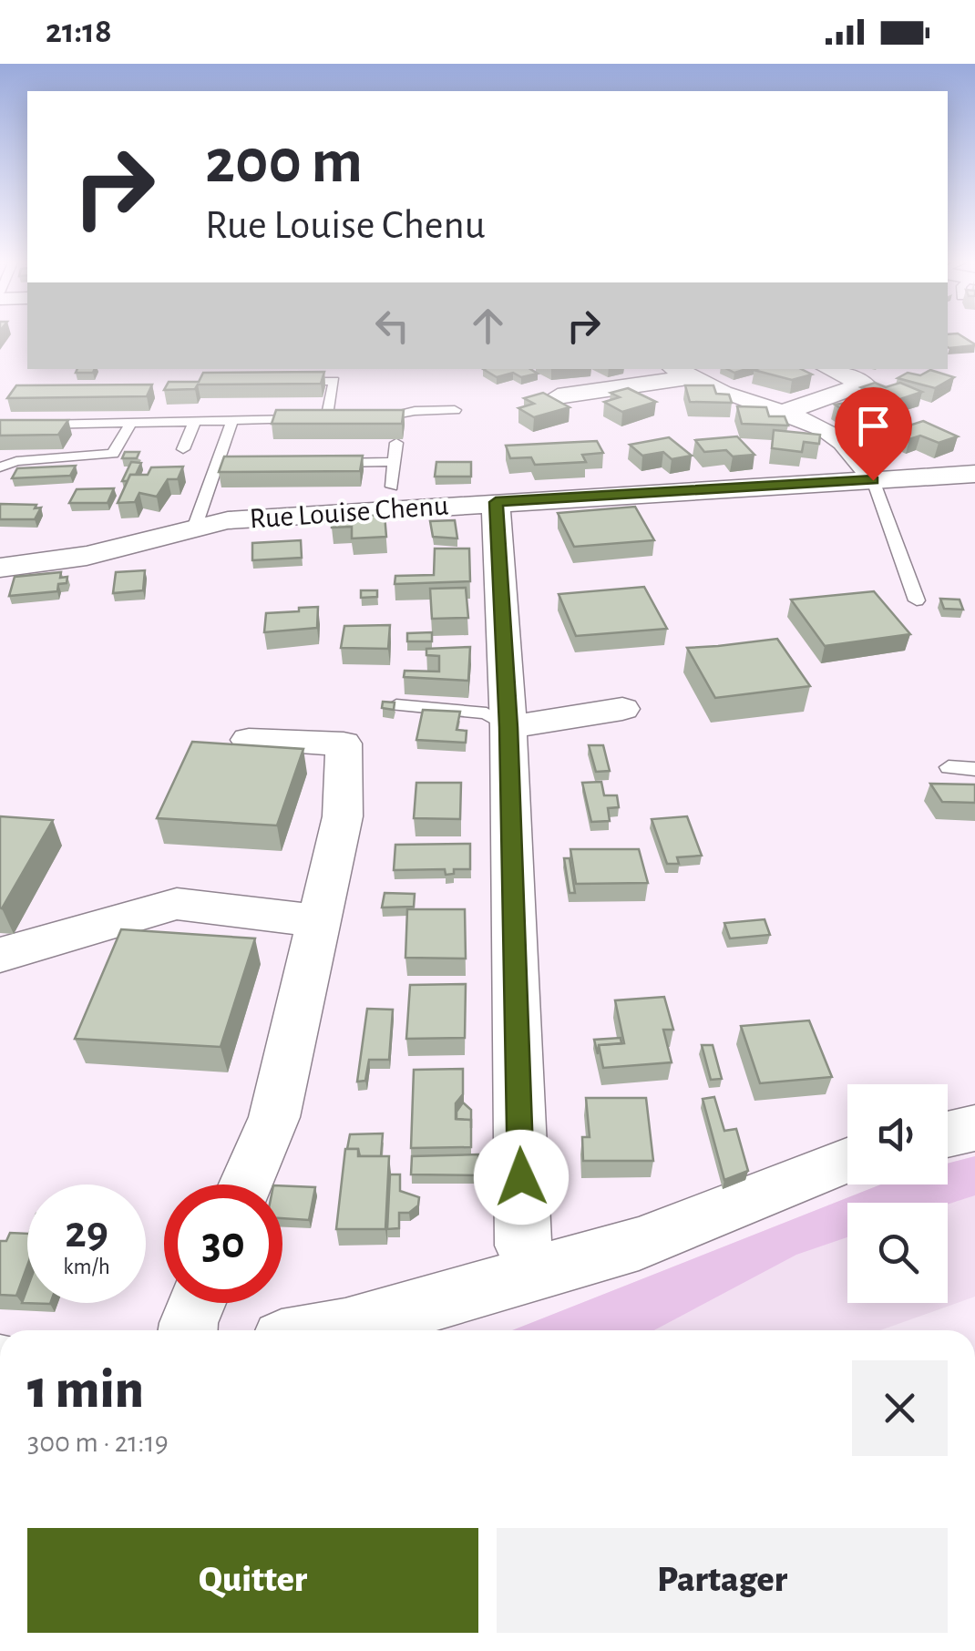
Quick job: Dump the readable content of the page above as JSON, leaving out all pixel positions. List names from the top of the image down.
{
  "streets": {
    "street": ["Rue Louise Chenu"]
  },
  "page": {
    "status": "21:18",
    "turn": ["200 m", "Rue Louise Chenu"],
    "speed": "29 km/h",
    "limit": "30",
    "heading": ["1 min", "300 m · 21:19"],
    "buttons": ["Quitter", "Partager"]
  }
}
